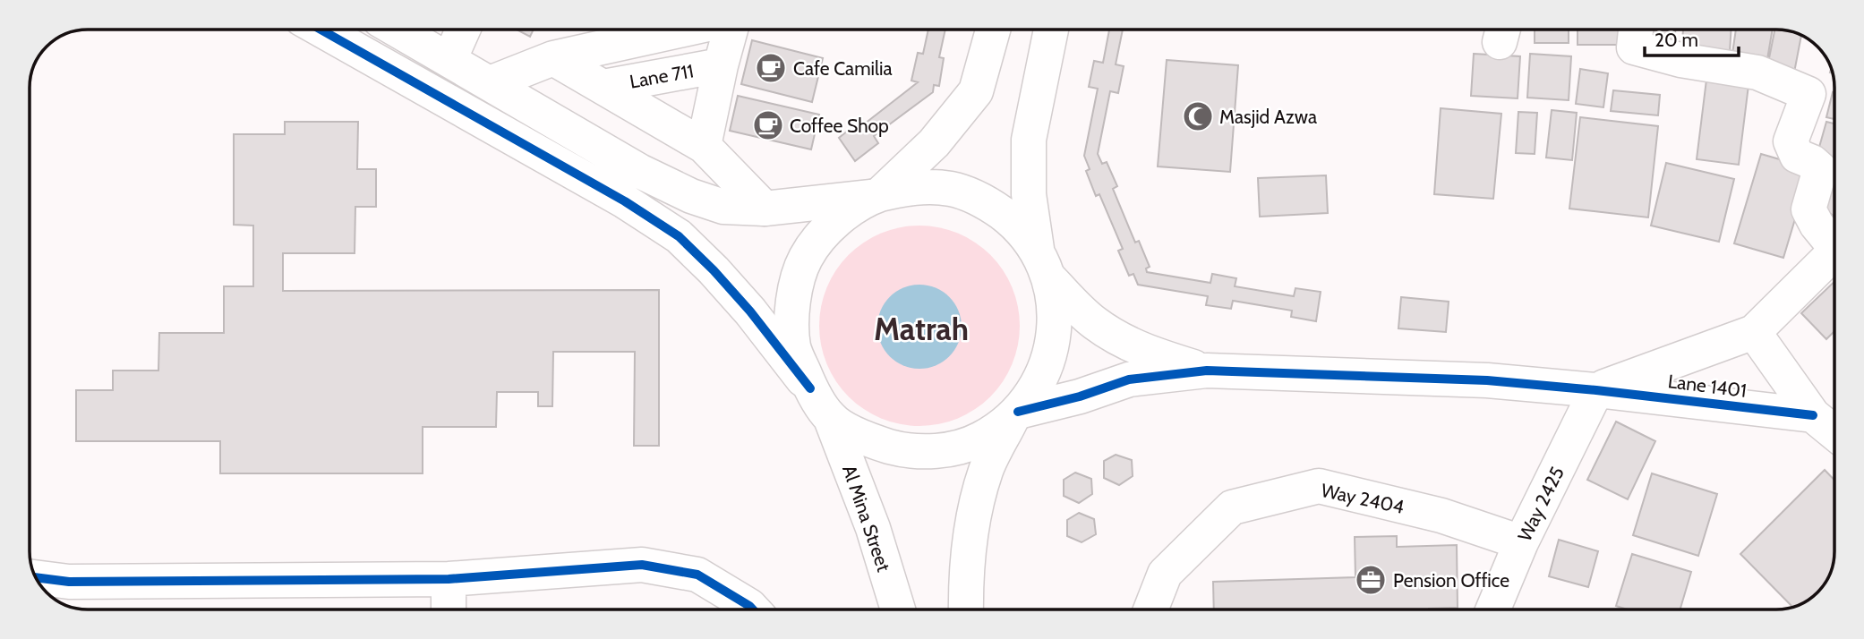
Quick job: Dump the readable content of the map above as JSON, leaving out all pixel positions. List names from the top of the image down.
{
  "streets": {
    "street": [
      "Lane 711",
      "Lane 1401",
      "Way 2404",
      "Way 2425",
      "Al Mina Street"
    ]
  },
  "crossings": [
    ["Lane 1401", "Way 2425"],
    ["Way 2404", "Way 2425"]
  ],
  "districts": ["Matrah"],
  "places": {
    "cafe": ["Cafe Camilia", "Coffee Shop"],
    "mosque": ["Masjid Azwa"],
    "office": ["Pension Office"]
  },
  "scale_bar": "20 m"
}
